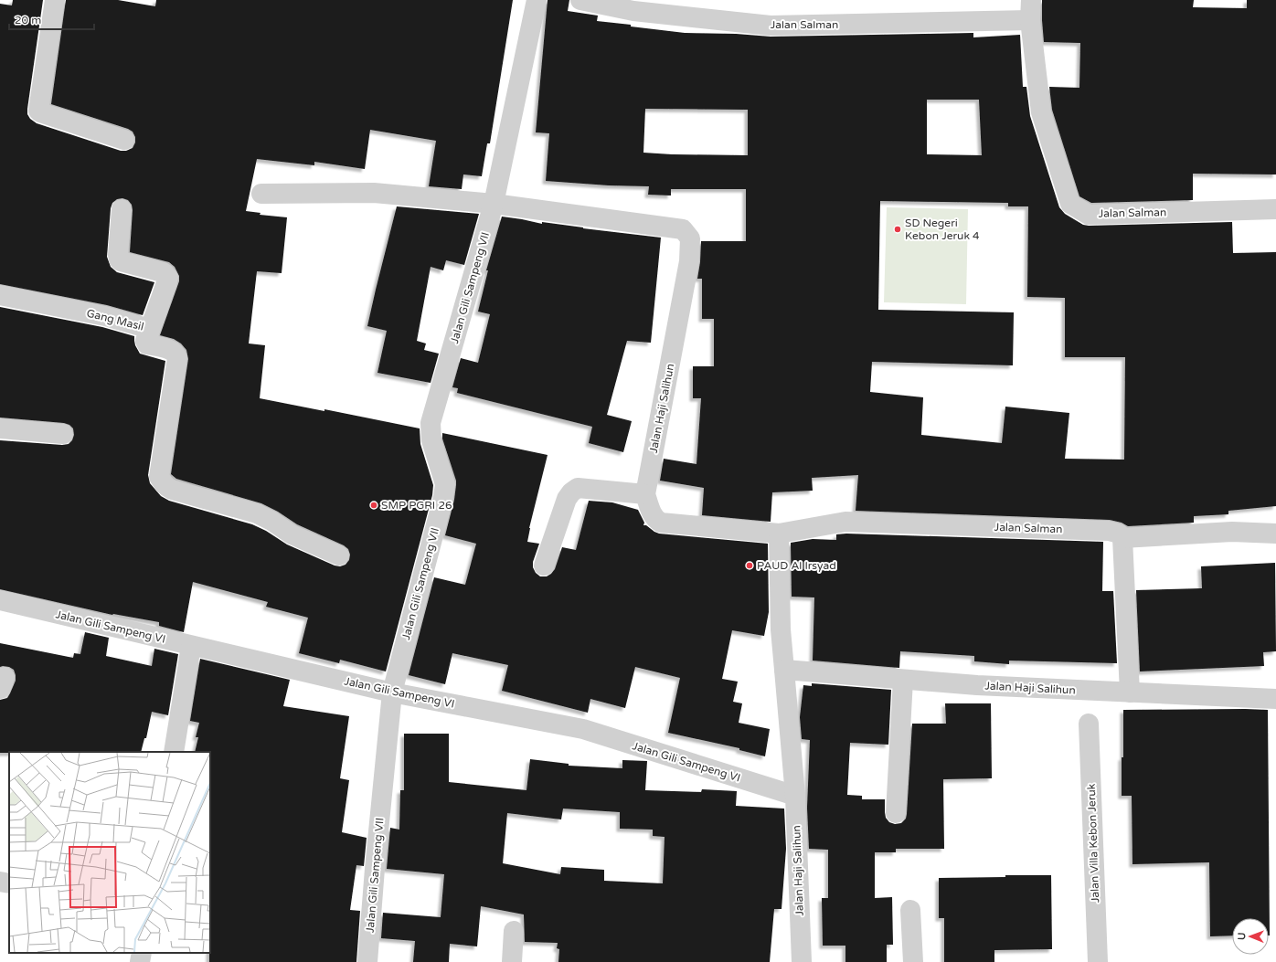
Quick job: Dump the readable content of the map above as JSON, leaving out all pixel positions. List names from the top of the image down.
{
  "streets": {
    "street": [
      "Jalan Salman",
      "Jalan Gili Sampeng VII",
      "Gang Masil",
      "Jalan Haji Salihun",
      "Jalan Gili Sampeng VI",
      "Jalan Villa Kebon Jeruk"
    ]
  },
  "crossings": [
    ["Jalan Salman", "Jalan Haji Salihun"],
    ["Jalan Gili Sampeng VII", "Jalan Haji Salihun"],
    ["Jalan Gili Sampeng VII", "Jalan Gili Sampeng VI"],
    ["Jalan Haji Salihun", "Jalan Gili Sampeng VI"]
  ],
  "places": ["SD Negeri Kebon Jeruk 4", "SMP PGRI 26", "PAUD Al Irsyad"],
  "scale_bar": "20 m",
  "north": "left"
}
